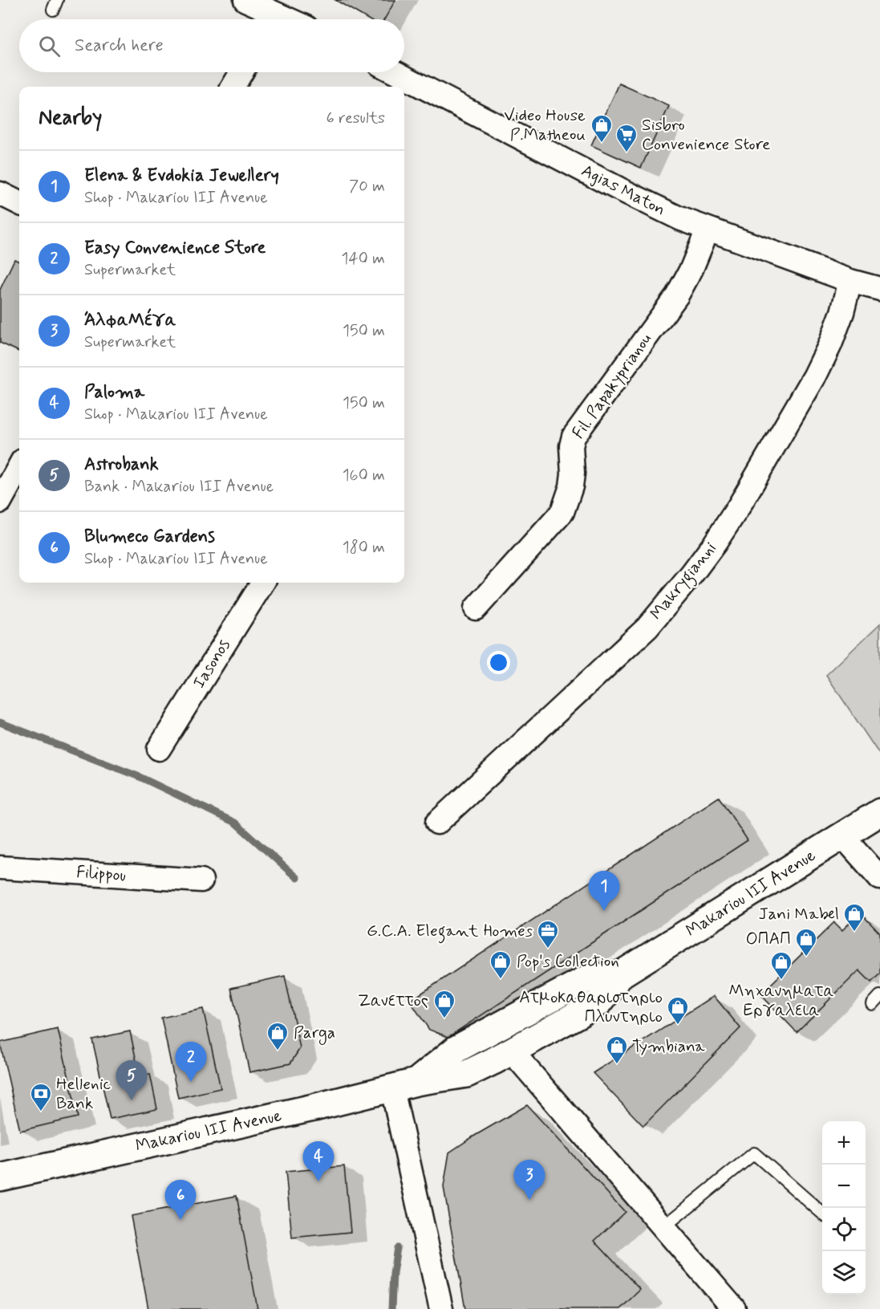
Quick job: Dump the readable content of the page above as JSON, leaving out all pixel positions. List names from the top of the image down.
{
  "streets": {
    "street": [
      "Agias Maton",
      "Fil. Papakyprianou",
      "Makrygianni",
      "Iasonos",
      "Filippou",
      "Makariou III Avenue"
    ]
  },
  "crossings": [
    ["Agias Maton", "Fil. Papakyprianou"],
    ["Agias Maton", "Makrygianni"]
  ],
  "places": {
    "shop": [
      "Video House P.Matheou",
      "Jani Mabel",
      "ΟΠΑΠ",
      "Pop's Collection",
      "Μηχανηματα Εργαλεια",
      "Ζανεττος",
      "Ατμοκαθαριστηριο Πλυντηριο",
      "Parga",
      "Tymbiana"
    ],
    "supermarket": ["Sisbro Convenience Store"],
    "office": ["G.C.A. Elegant Homes"],
    "bank": ["Hellenic Bank"]
  },
  "page": {
    "search": "Search here",
    "heading": ["Nearby", "6 results"],
    "list": [
      {
        "mark": "1",
        "name": "Elena & Evdokia Jewellery",
        "note": "Shop · Makariou III Avenue",
        "value": "70 m"
      },
      {
        "mark": "2",
        "name": "Easy Convenience Store",
        "note": "Supermarket",
        "value": "140 m"
      },
      {
        "mark": "3",
        "name": "ΆλφαΜέγα",
        "note": "Supermarket",
        "value": "150 m"
      },
      {
        "mark": "4",
        "name": "Paloma",
        "note": "Shop · Makariou III Avenue",
        "value": "150 m"
      },
      {
        "mark": "5",
        "name": "Astrobank",
        "note": "Bank · Makariou III Avenue",
        "value": "160 m"
      },
      {
        "mark": "6",
        "name": "Blumeco Gardens",
        "note": "Shop · Makariou III Avenue",
        "value": "180 m"
      }
    ],
    "pins": [
      "1",
      "2",
      "5",
      "4",
      "3",
      "6"
    ],
    "map_buttons": ["+", "−"]
  }
}
